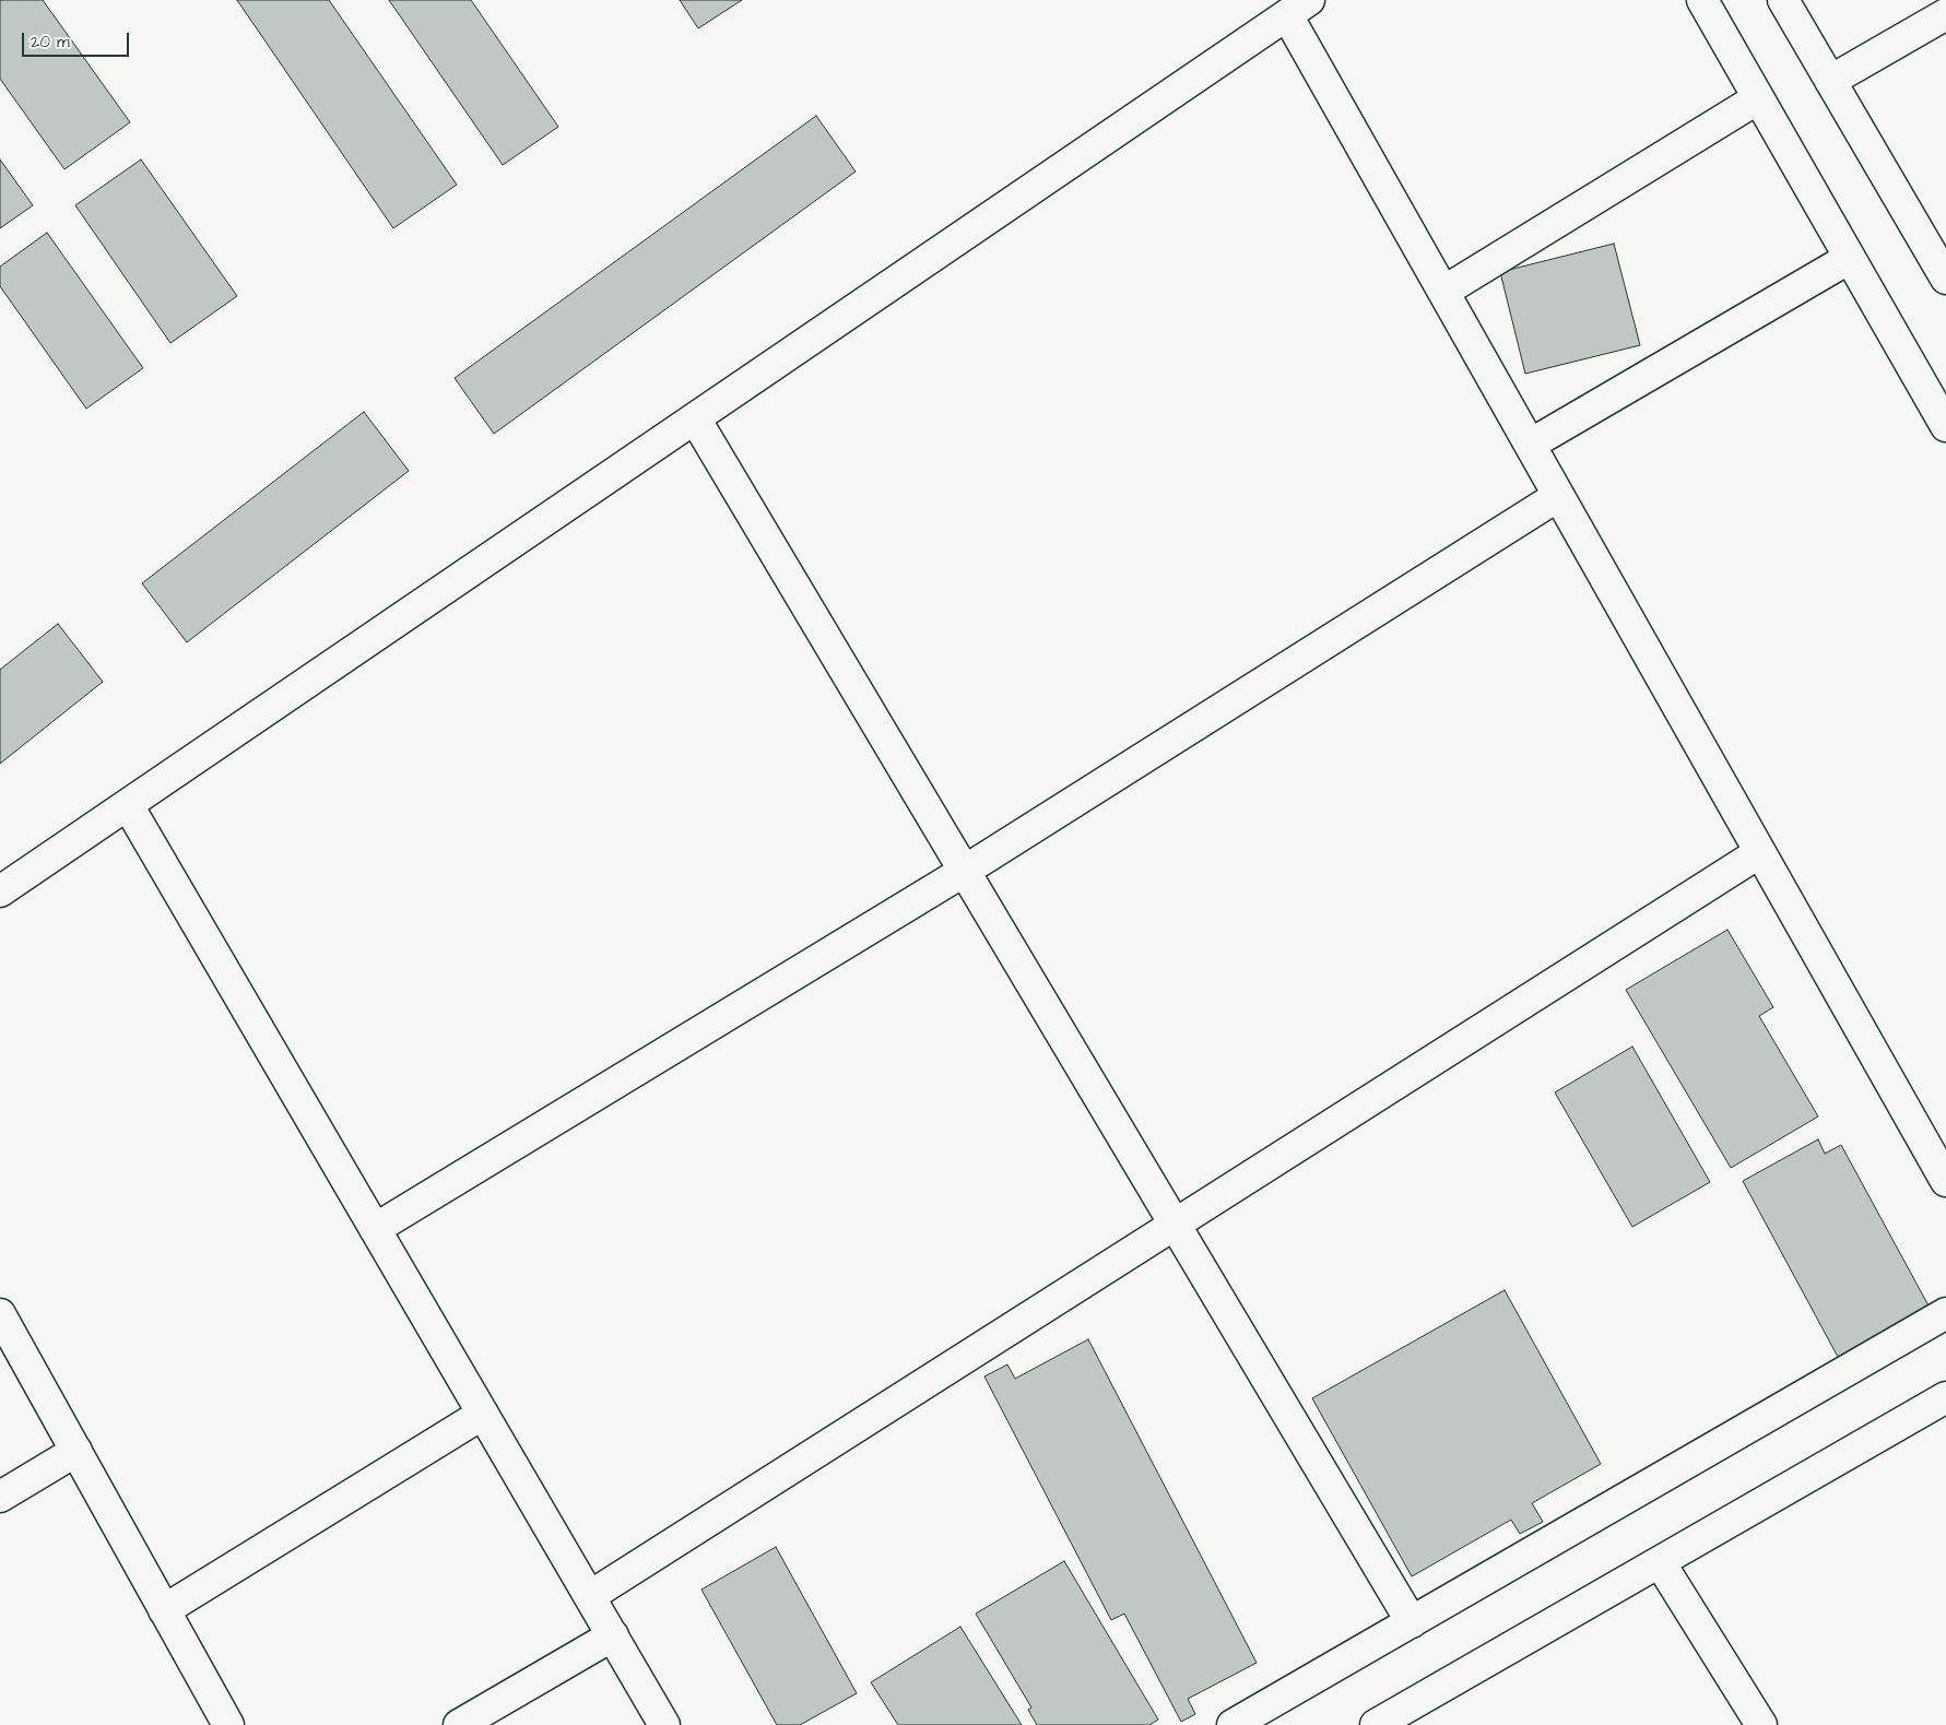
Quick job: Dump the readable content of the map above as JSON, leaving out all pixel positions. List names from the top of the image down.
{
  "scale_bar": "20 m"
}
